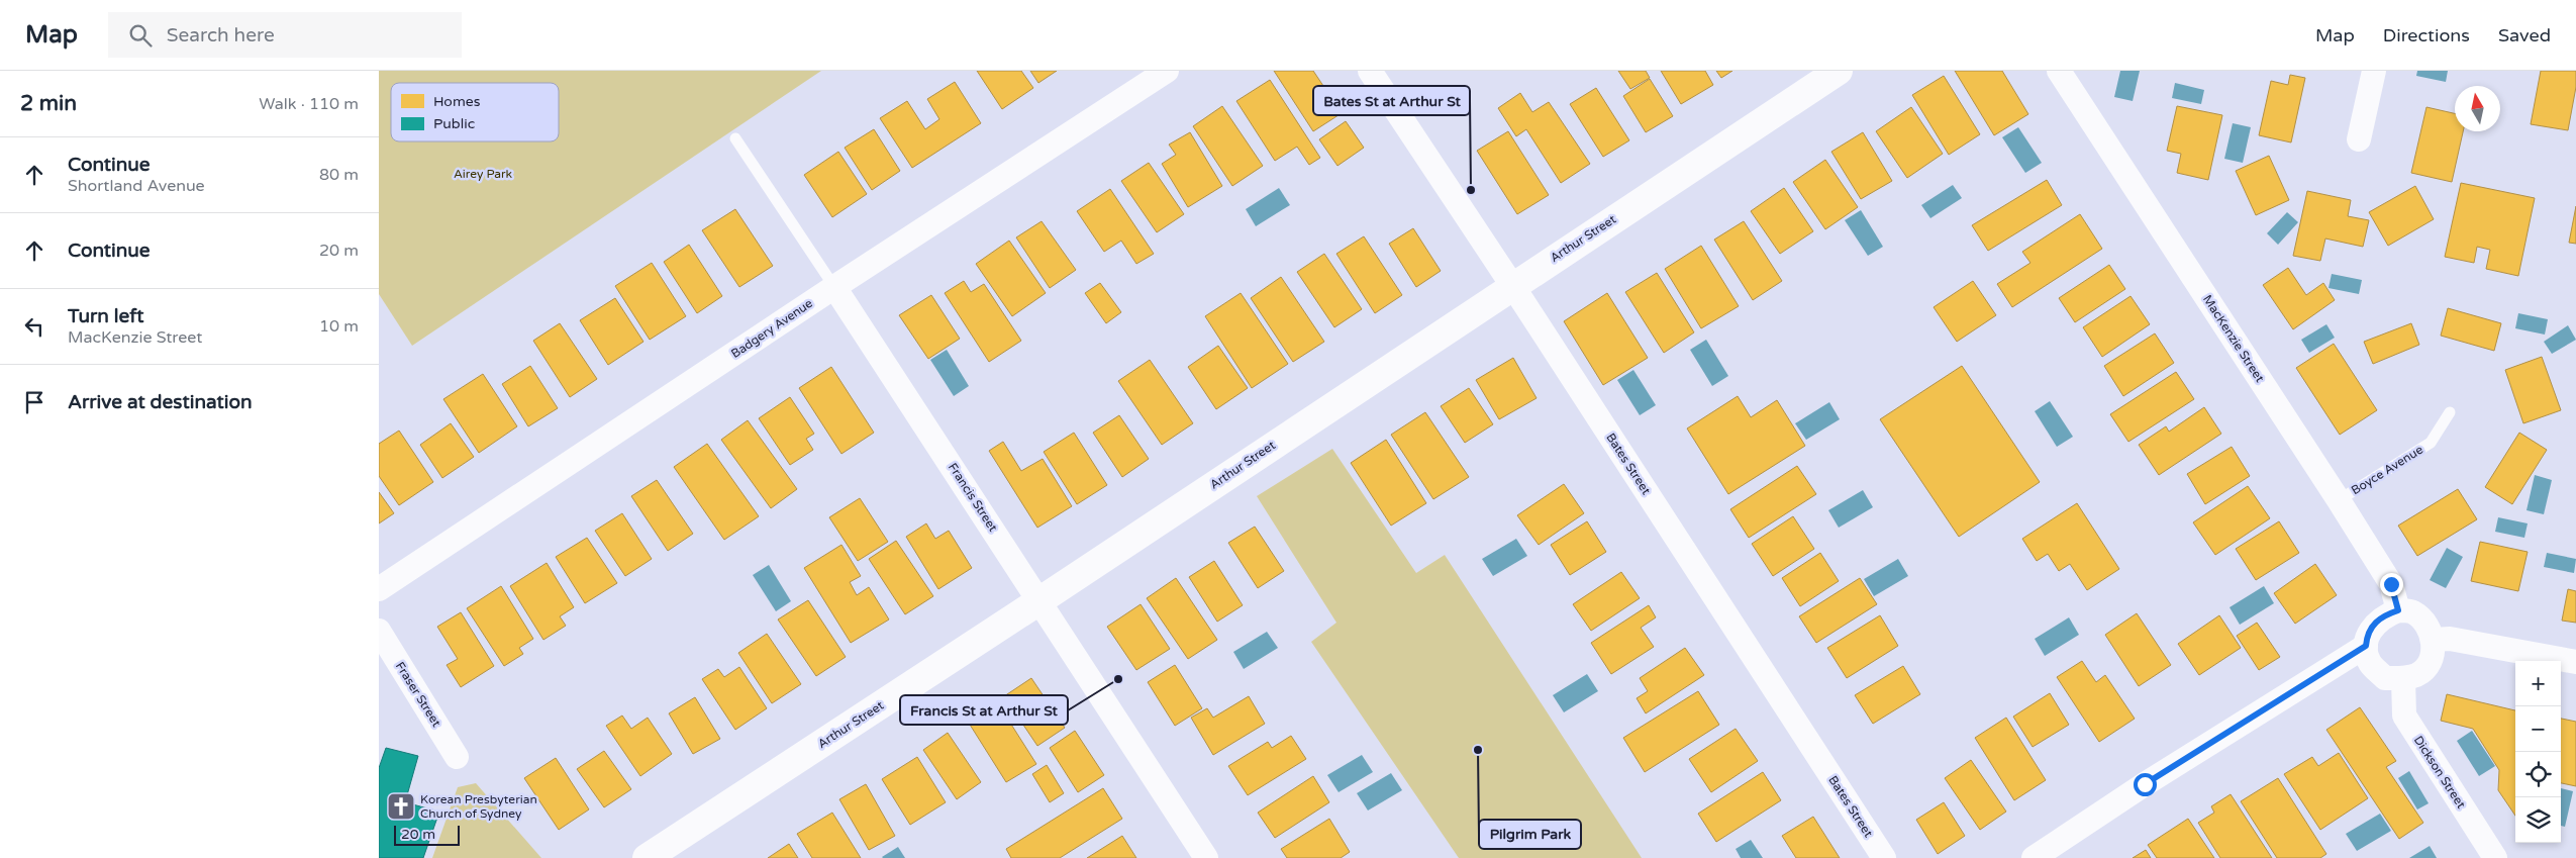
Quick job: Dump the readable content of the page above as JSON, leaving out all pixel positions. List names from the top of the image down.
{
  "streets": {
    "main road": ["Arthur Street"],
    "street": [
      "Badgery Avenue",
      "MacKenzie Street",
      "Bates Street",
      "Francis Street",
      "Fraser Street",
      "Dickson Street"
    ],
    "lane": ["Boyce Avenue"]
  },
  "crossings": [
    ["Arthur Street", "Bates Street"],
    ["Arthur Street", "Francis Street"],
    ["Badgery Avenue", "Francis Street"],
    ["MacKenzie Street", "Boyce Avenue"],
    ["MacKenzie Street", "Dickson Street"]
  ],
  "parks": ["Airey Park"],
  "places": {
    "other": ["Bates St at Arthur St", "Francis St at Arthur St", "Pilgrim Park"],
    "church": ["Korean Presbyterian Church of Sydney"]
  },
  "legend": ["Homes", "Public"],
  "scale_bar": "20 m",
  "north": "top",
  "page": {
    "header": "Map",
    "search": "Search here",
    "nav": ["Map", "Directions", "Saved"],
    "heading": ["2 min", "Walk · 110 m"],
    "list": [
      ["Continue", "Shortland Avenue", "80 m"],
      ["Continue", "20 m"],
      ["Turn left", "MacKenzie Street", "10 m"],
      "Arrive at destination"
    ],
    "map_buttons": ["+", "−"],
    "scale": "20 m"
  }
}
